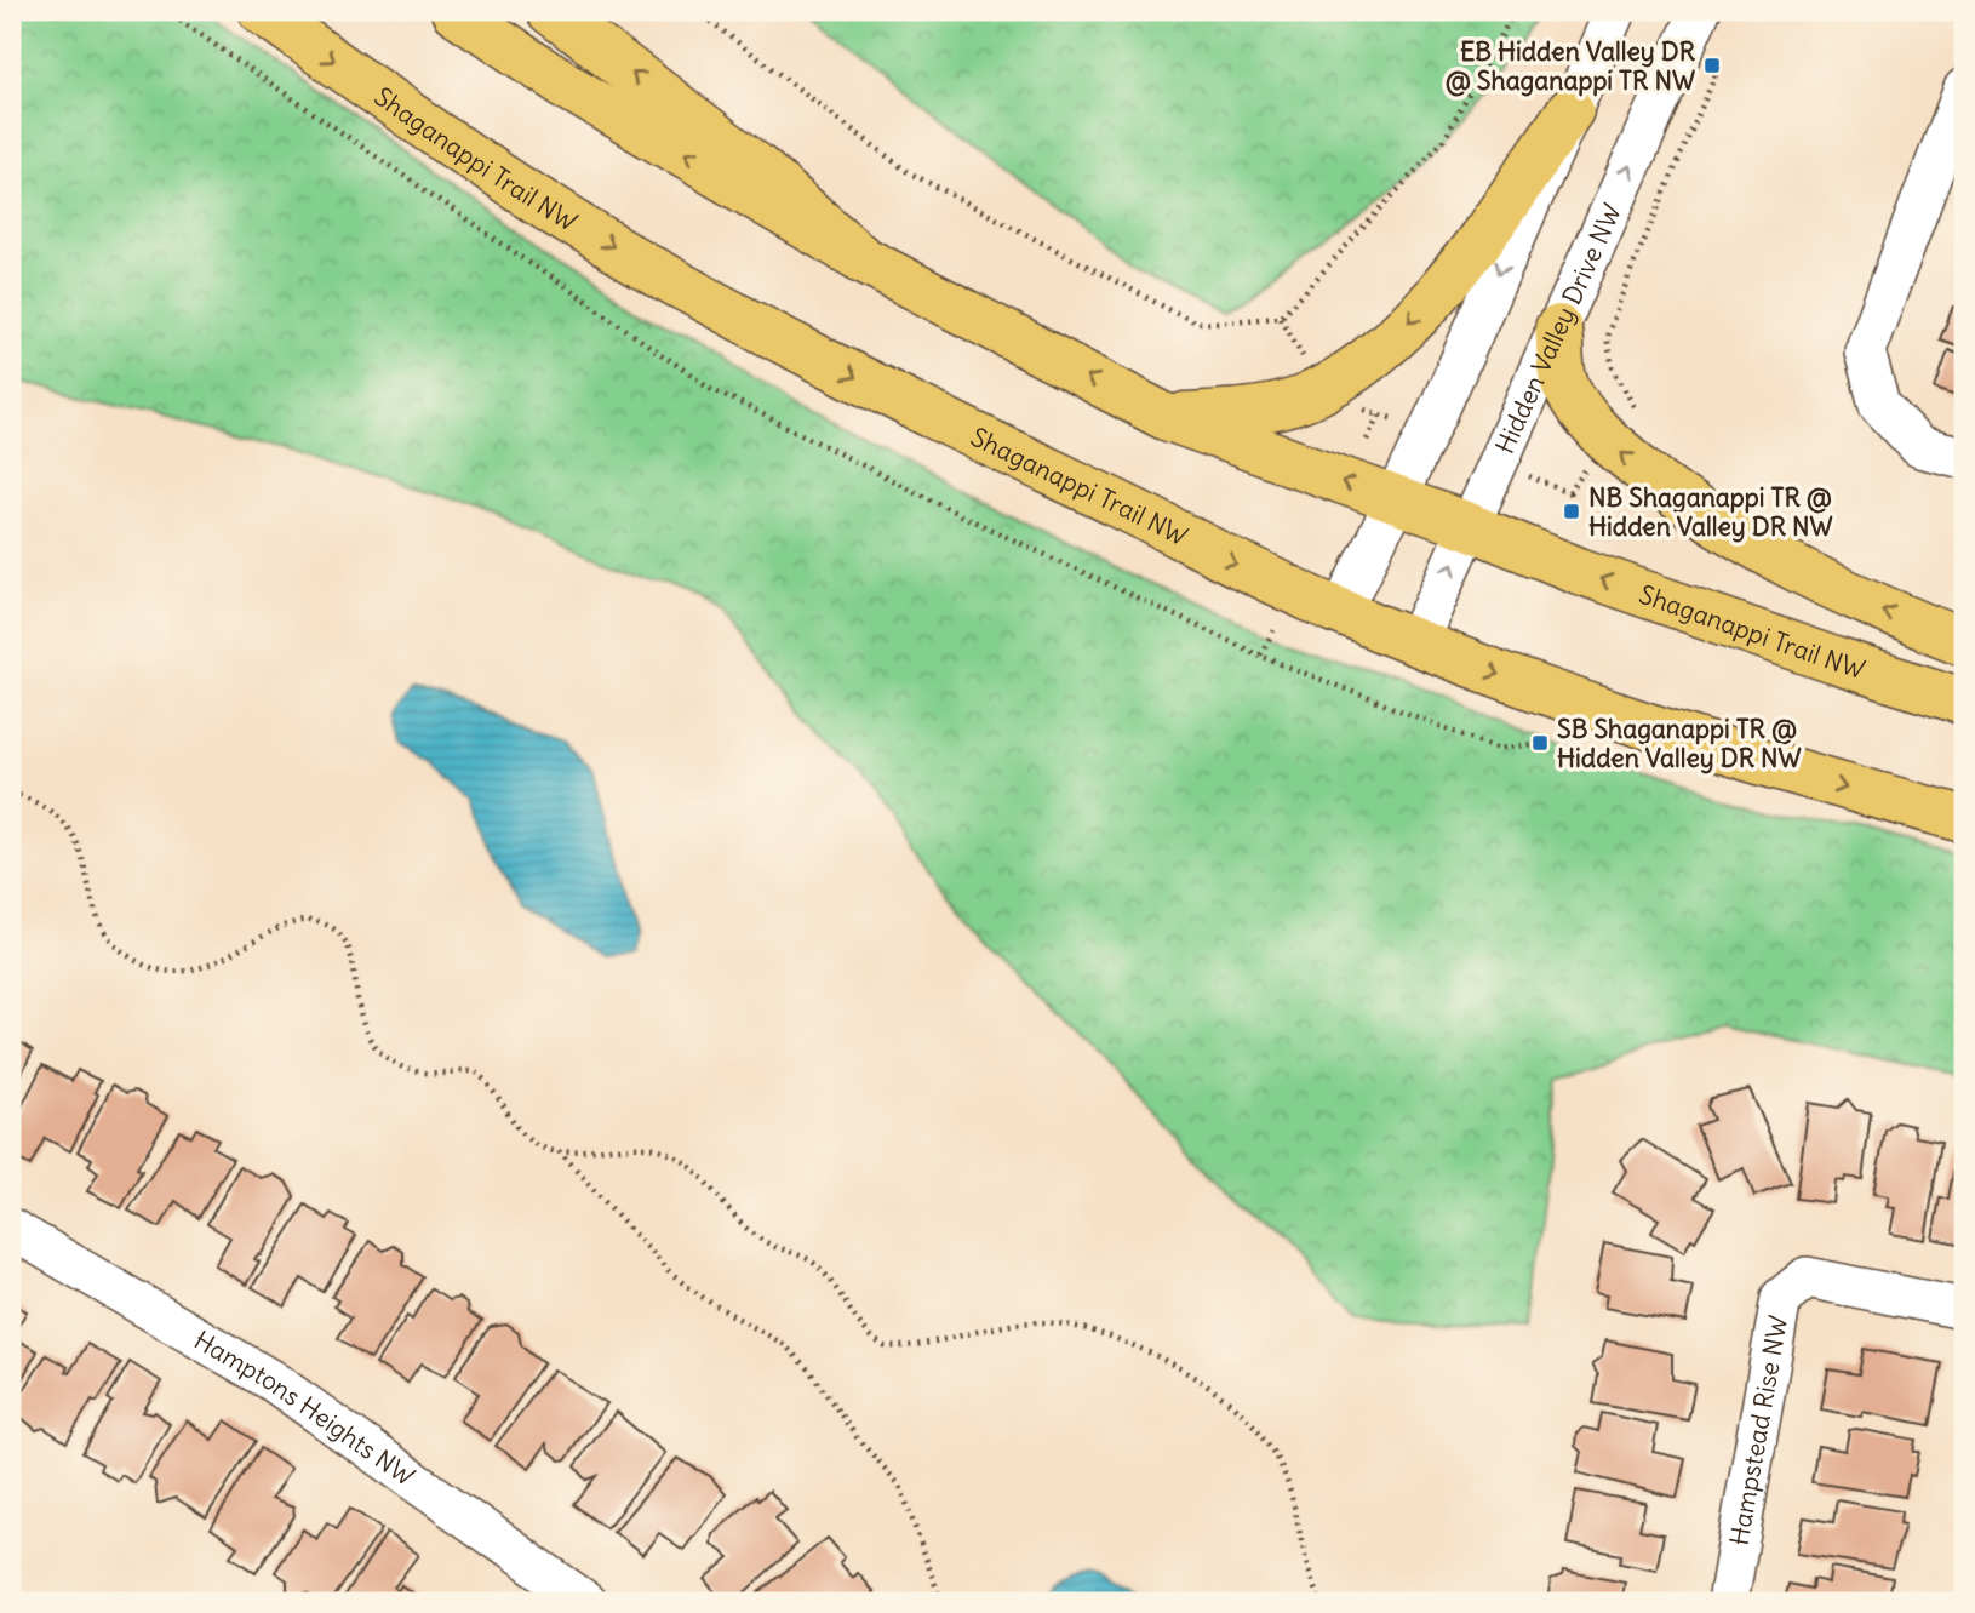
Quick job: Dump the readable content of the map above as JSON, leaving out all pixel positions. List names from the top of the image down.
{
  "streets": {
    "main road": ["Shaganappi Trail NW"],
    "street": ["Hidden Valley Drive NW", "Hamptons Heights NW", "Hampstead Rise NW"]
  },
  "crossings": [
    ["Shaganappi Trail NW", "Hidden Valley Drive NW"]
  ],
  "places": {
    "transit": ["EB Hidden Valley DR @ Shaganappi TR NW", "NB Shaganappi TR @ Hidden Valley DR NW", "SB Shaganappi TR @ Hidden Valley DR NW"]
  }
}
